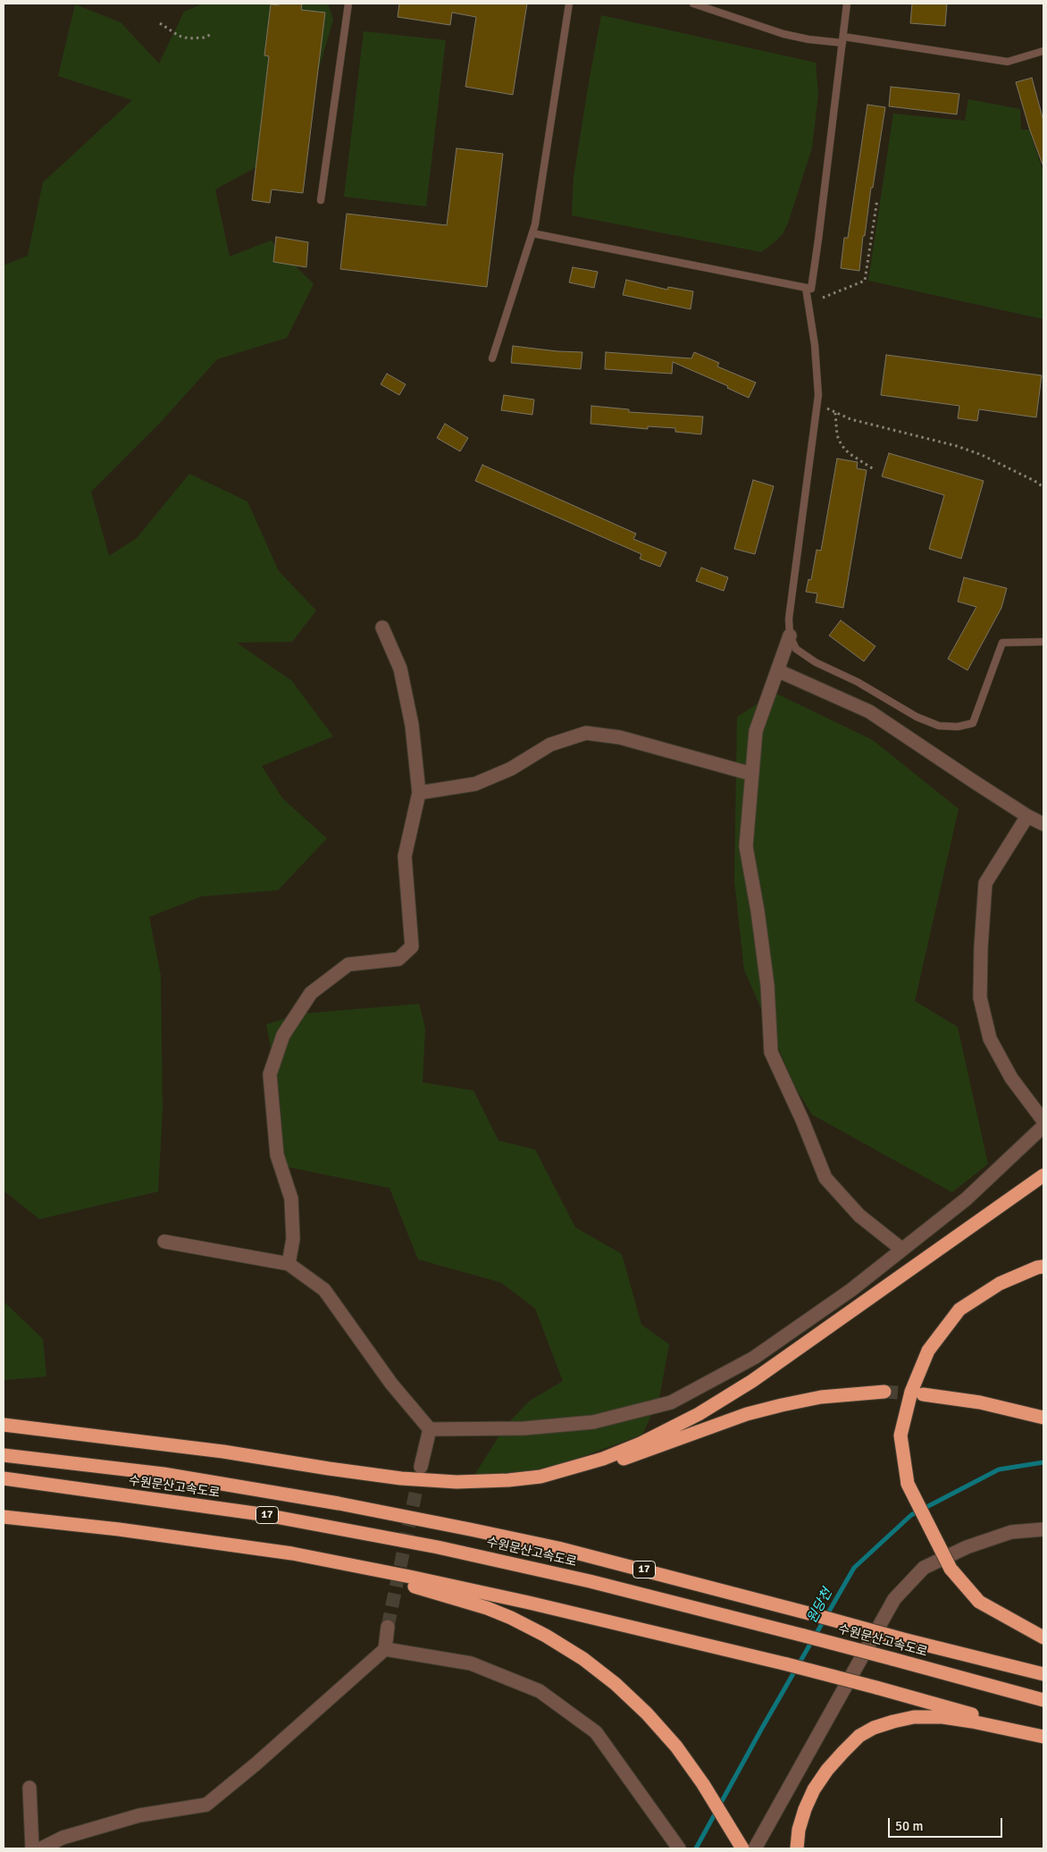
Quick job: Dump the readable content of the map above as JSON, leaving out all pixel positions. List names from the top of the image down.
{
  "streets": {
    "highway": ["수원문산고속도로", "17"]
  },
  "water": ["원당천"],
  "scale_bar": "50 m"
}
